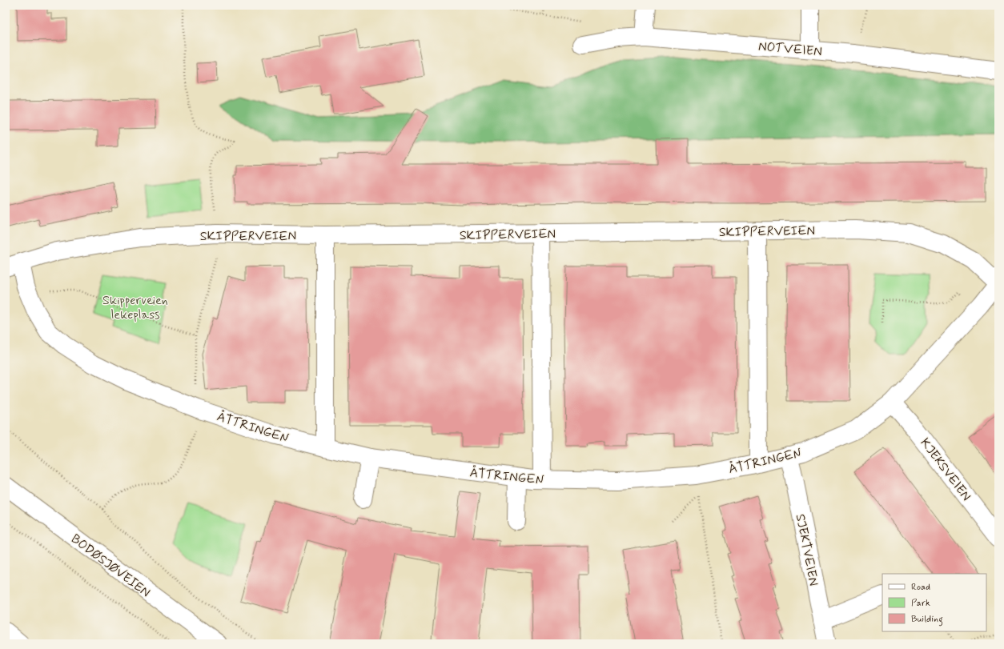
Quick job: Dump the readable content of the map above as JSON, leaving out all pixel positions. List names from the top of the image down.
{
  "streets": {
    "street": [
      "NOTVEIEN",
      "SKIPPERVEIEN",
      "ÅTTRINGEN",
      "KJEKSVEIEN",
      "SJEKTVEIEN",
      "BODØSJØVEIEN"
    ]
  },
  "crossings": [
    ["SKIPPERVEIEN", "ÅTTRINGEN"],
    ["ÅTTRINGEN", "KJEKSVEIEN"],
    ["ÅTTRINGEN", "SJEKTVEIEN"]
  ],
  "parks": ["Skipperveien lekeplass"],
  "legend": ["Road", "Park", "Building"]
}
